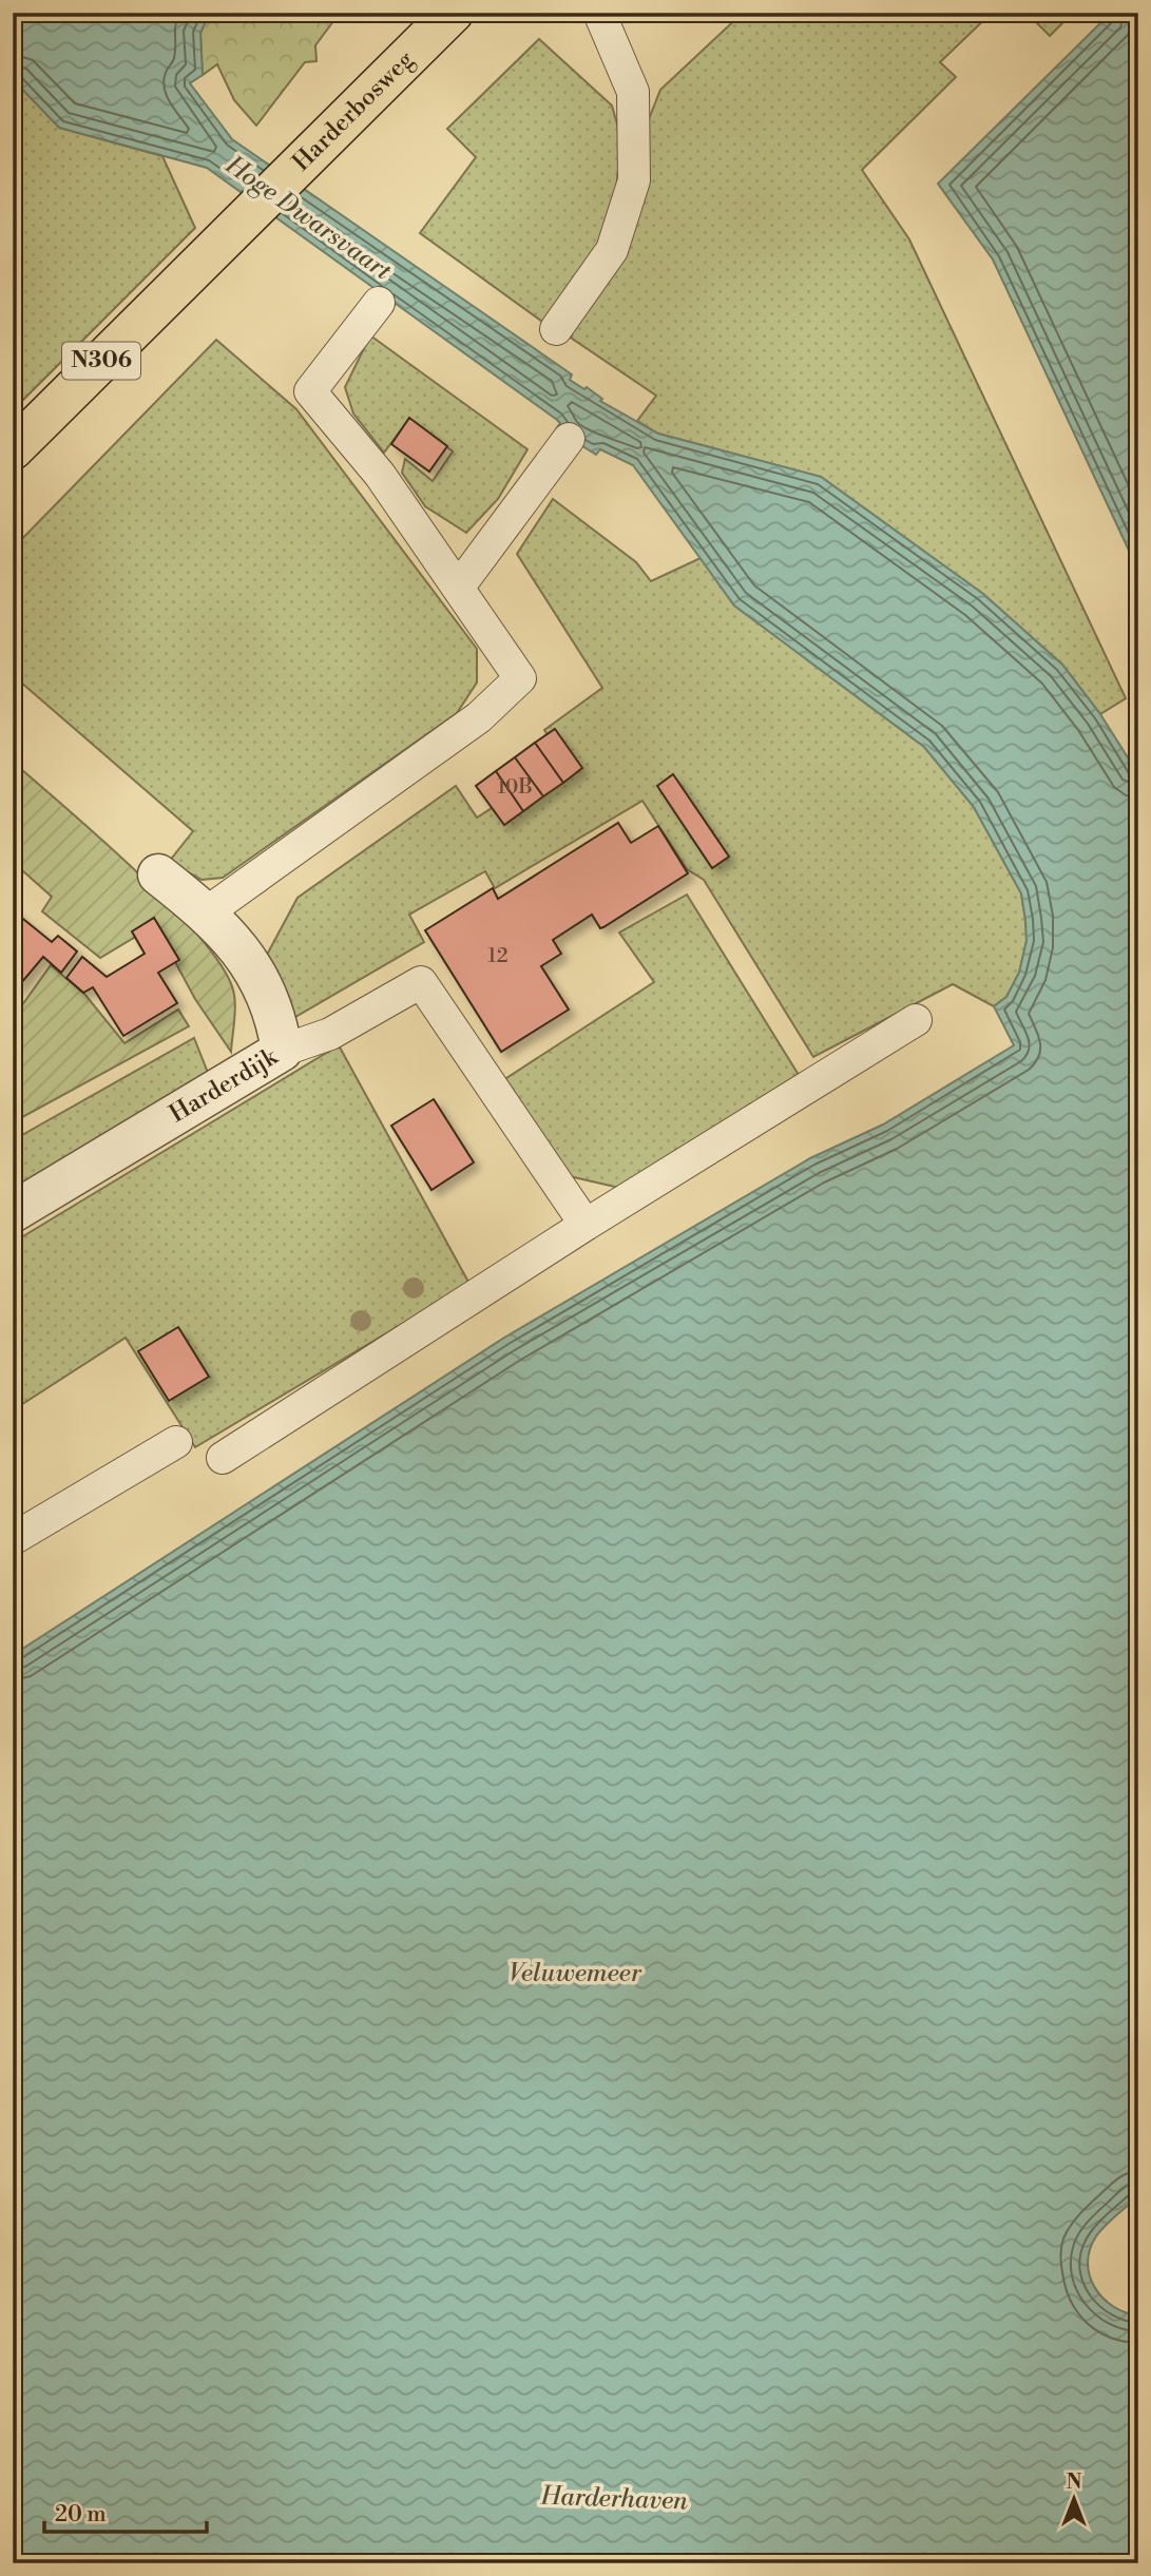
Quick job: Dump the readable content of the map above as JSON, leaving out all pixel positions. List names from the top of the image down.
{
  "streets": {
    "main road": ["Harderbosweg", "N306"],
    "street": ["Harderdijk"]
  },
  "water": ["Hoge Dwarsvaart", "Veluwemeer", "Harderhaven"],
  "house_numbers": ["10B", "12"],
  "scale_bar": "20 m",
  "north": "top"
}
